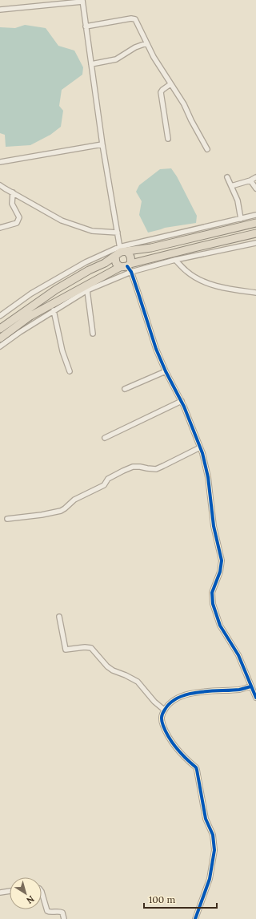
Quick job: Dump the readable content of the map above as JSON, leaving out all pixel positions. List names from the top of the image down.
{
  "scale_bar": "100 m",
  "north": "bottom right"
}
